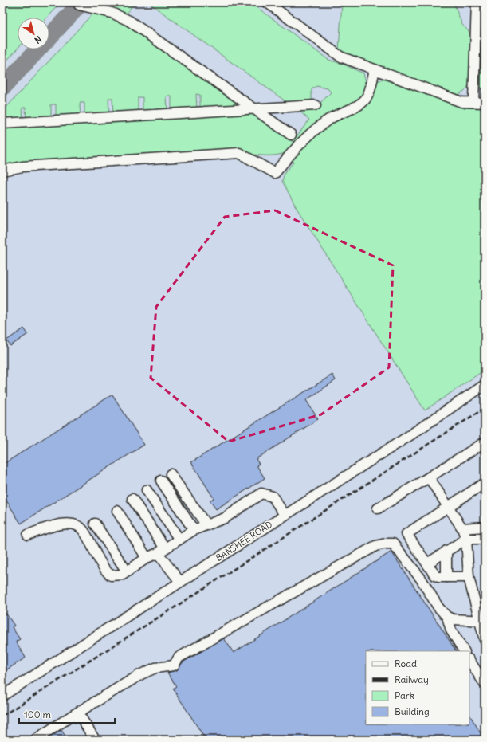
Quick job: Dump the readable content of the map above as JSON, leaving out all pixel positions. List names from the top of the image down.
{
  "streets": {
    "street": ["BANSHEE ROAD"]
  },
  "legend": [
    "Road",
    "Railway",
    "Park",
    "Building"
  ],
  "scale_bar": "100 m",
  "north": "bottom right"
}
